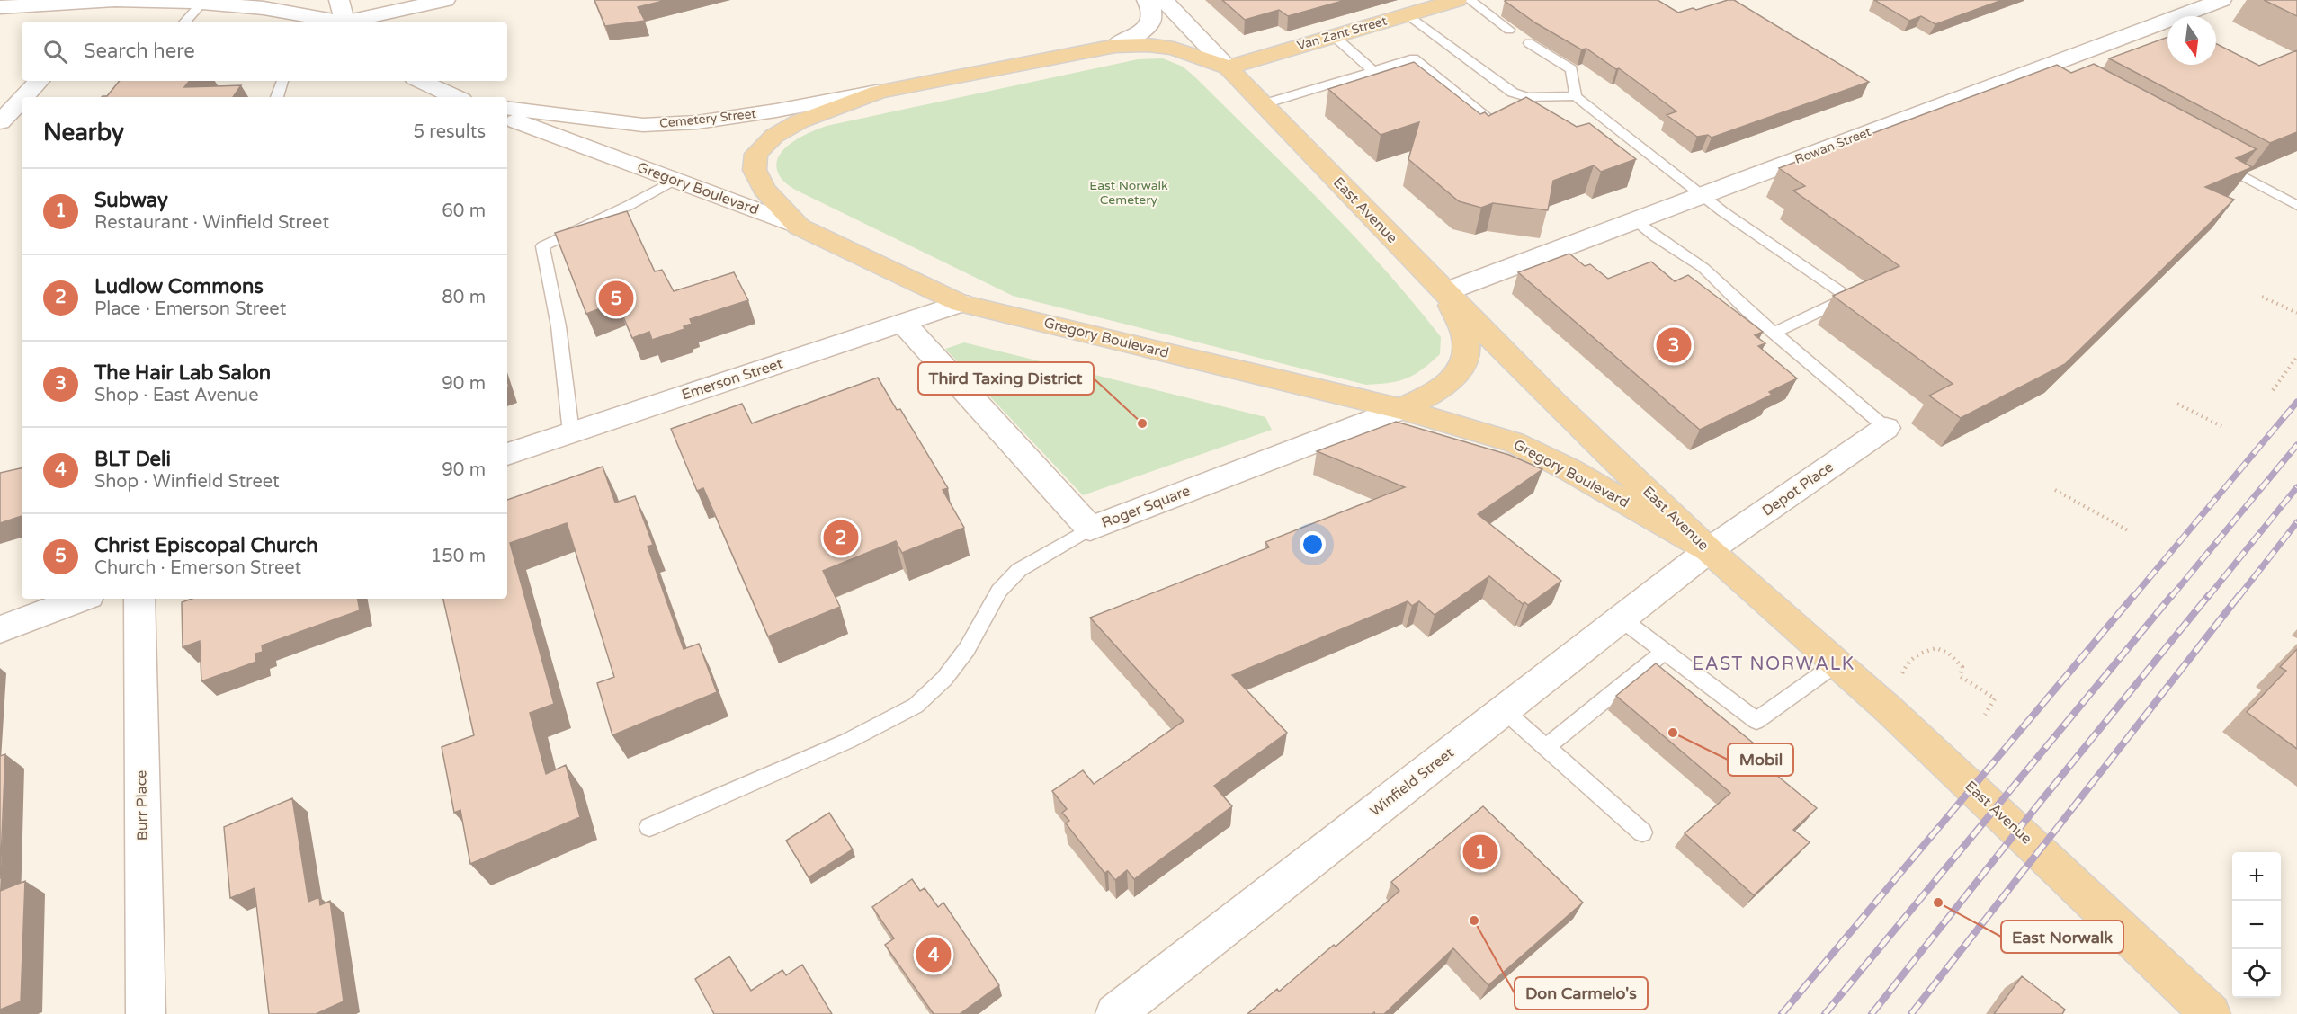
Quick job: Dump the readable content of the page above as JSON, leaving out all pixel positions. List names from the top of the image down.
{
  "streets": {
    "main road": [
      "Van Zant Street",
      "Cemetery Street",
      "Gregory Boulevard",
      "East Avenue"
    ],
    "street": [
      "Rowan Street",
      "Emerson Street",
      "Depot Place",
      "Roger Square",
      "Winfield Street",
      "Burr Place"
    ]
  },
  "crossings": [
    ["Van Zant Street", "Cemetery Street"],
    ["Van Zant Street", "East Avenue"],
    ["Cemetery Street", "Gregory Boulevard"],
    ["Cemetery Street", "East Avenue"],
    ["Rowan Street", "East Avenue"],
    ["Gregory Boulevard", "East Avenue"],
    ["Gregory Boulevard", "Emerson Street"],
    ["Gregory Boulevard", "Depot Place"],
    ["Gregory Boulevard", "Roger Square"],
    ["Gregory Boulevard", "Winfield Street"],
    ["East Avenue", "Depot Place"],
    ["East Avenue", "Winfield Street"],
    ["Emerson Street", "Roger Square"],
    ["Depot Place", "Winfield Street"]
  ],
  "districts": ["EAST NORWALK"],
  "parks": ["East Norwalk Cemetery"],
  "places": [
    "Third Taxing District",
    "Mobil",
    "East Norwalk",
    "Don Carmelo's"
  ],
  "north": "bottom",
  "page": {
    "search": "Search here",
    "heading": ["Nearby", "5 results"],
    "list": [
      {
        "mark": "1",
        "name": "Subway",
        "note": "Restaurant · Winfield Street",
        "value": "60 m"
      },
      {
        "mark": "2",
        "name": "Ludlow Commons",
        "note": "Place · Emerson Street",
        "value": "80 m"
      },
      {
        "mark": "3",
        "name": "The Hair Lab Salon",
        "note": "Shop · East Avenue",
        "value": "90 m"
      },
      {
        "mark": "4",
        "name": "BLT Deli",
        "note": "Shop · Winfield Street",
        "value": "90 m"
      },
      {
        "mark": "5",
        "name": "Christ Episcopal Church",
        "note": "Church · Emerson Street",
        "value": "150 m"
      }
    ],
    "pins": [
      "5",
      "3",
      "2",
      "1",
      "4"
    ],
    "map_buttons": ["+", "−"]
  }
}
